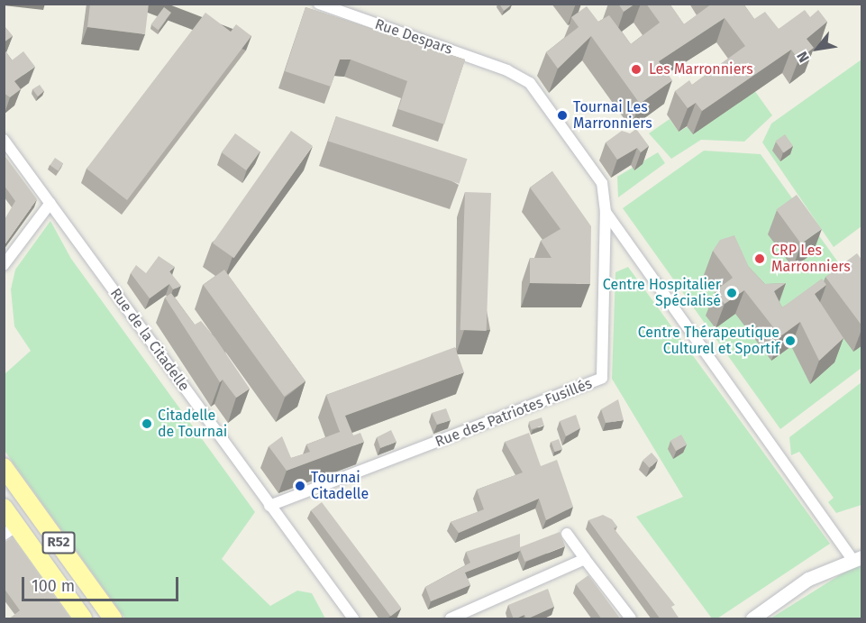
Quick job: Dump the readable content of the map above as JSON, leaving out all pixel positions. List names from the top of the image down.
{
  "streets": {
    "main road": ["R52"],
    "street": ["Rue Despars", "Rue de la Citadelle", "Rue des Patriotes Fusillés"]
  },
  "crossings": [
    ["Rue Despars", "Rue des Patriotes Fusillés"],
    ["Rue de la Citadelle", "Rue des Patriotes Fusillés"]
  ],
  "places": [
    "Les Marronniers",
    "Tournai Les Marronniers",
    "CRP Les Marronniers",
    "Centre Hospitalier Spécialisé",
    "Centre Thérapeutique Culturel et Sportif",
    "Citadelle de Tournai",
    "Tournai Citadelle"
  ],
  "scale_bar": "100 m",
  "north": "bottom left"
}
